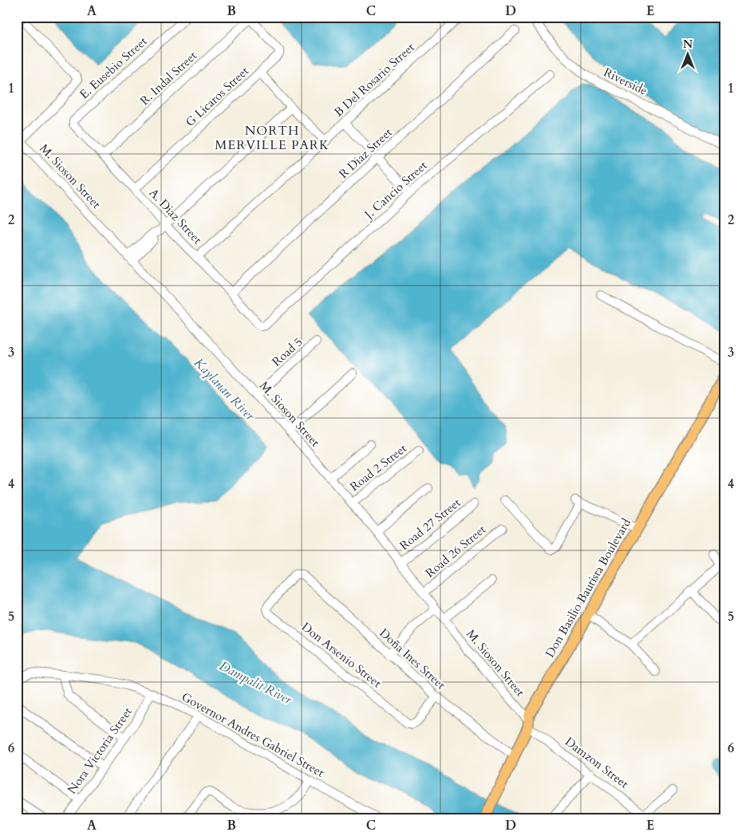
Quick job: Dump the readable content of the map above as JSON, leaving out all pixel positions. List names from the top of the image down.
{
  "streets": {
    "main road": ["Don Basilio Bautista Boulevard"],
    "street": [
      "E. Eusebio Street",
      "R. Indal Street",
      "B Del Rosario Street",
      "Riverside",
      "G Licaros Street",
      "R Diaz Street",
      "M. Sioson Street",
      "J. Cancio Street",
      "A. Diaz Street",
      "Road 5",
      "Road 2 Street",
      "Road 27 Street",
      "Road 26 Street",
      "Don Arsenio Street",
      "Doña Ines Street",
      "Governor Andres Gabriel Street",
      "Nora Victoria Street",
      "Damzon Street"
    ]
  },
  "crossings": [
    ["E. Eusebio Street", "A. Diaz Street"],
    ["R. Indal Street", "G Licaros Street"],
    ["R. Indal Street", "A. Diaz Street"],
    ["B Del Rosario Street", "A. Diaz Street"],
    ["G Licaros Street", "A. Diaz Street"],
    ["R Diaz Street", "A. Diaz Street"],
    ["M. Sioson Street", "Road 5"],
    ["M. Sioson Street", "Road 2 Street"],
    ["M. Sioson Street", "Road 27 Street"],
    ["M. Sioson Street", "Road 26 Street"],
    ["M. Sioson Street", "Don Basilio Bautista Boulevard"],
    ["M. Sioson Street", "Damzon Street"],
    ["J. Cancio Street", "A. Diaz Street"],
    ["Don Basilio Bautista Boulevard", "Doña Ines Street"],
    ["Don Basilio Bautista Boulevard", "Damzon Street"],
    ["Don Arsenio Street", "Doña Ines Street"],
    ["Governor Andres Gabriel Street", "Nora Victoria Street"]
  ],
  "districts": ["NORTH MERVILLE PARK"],
  "water": ["Kaylanan River", "Dampalit River"],
  "north": "top",
  "grid": {
    "columns": [
      "A",
      "B",
      "C",
      "D",
      "E"
    ],
    "rows": [
      "1",
      "2",
      "3",
      "4",
      "5",
      "6"
    ]
  }
}
